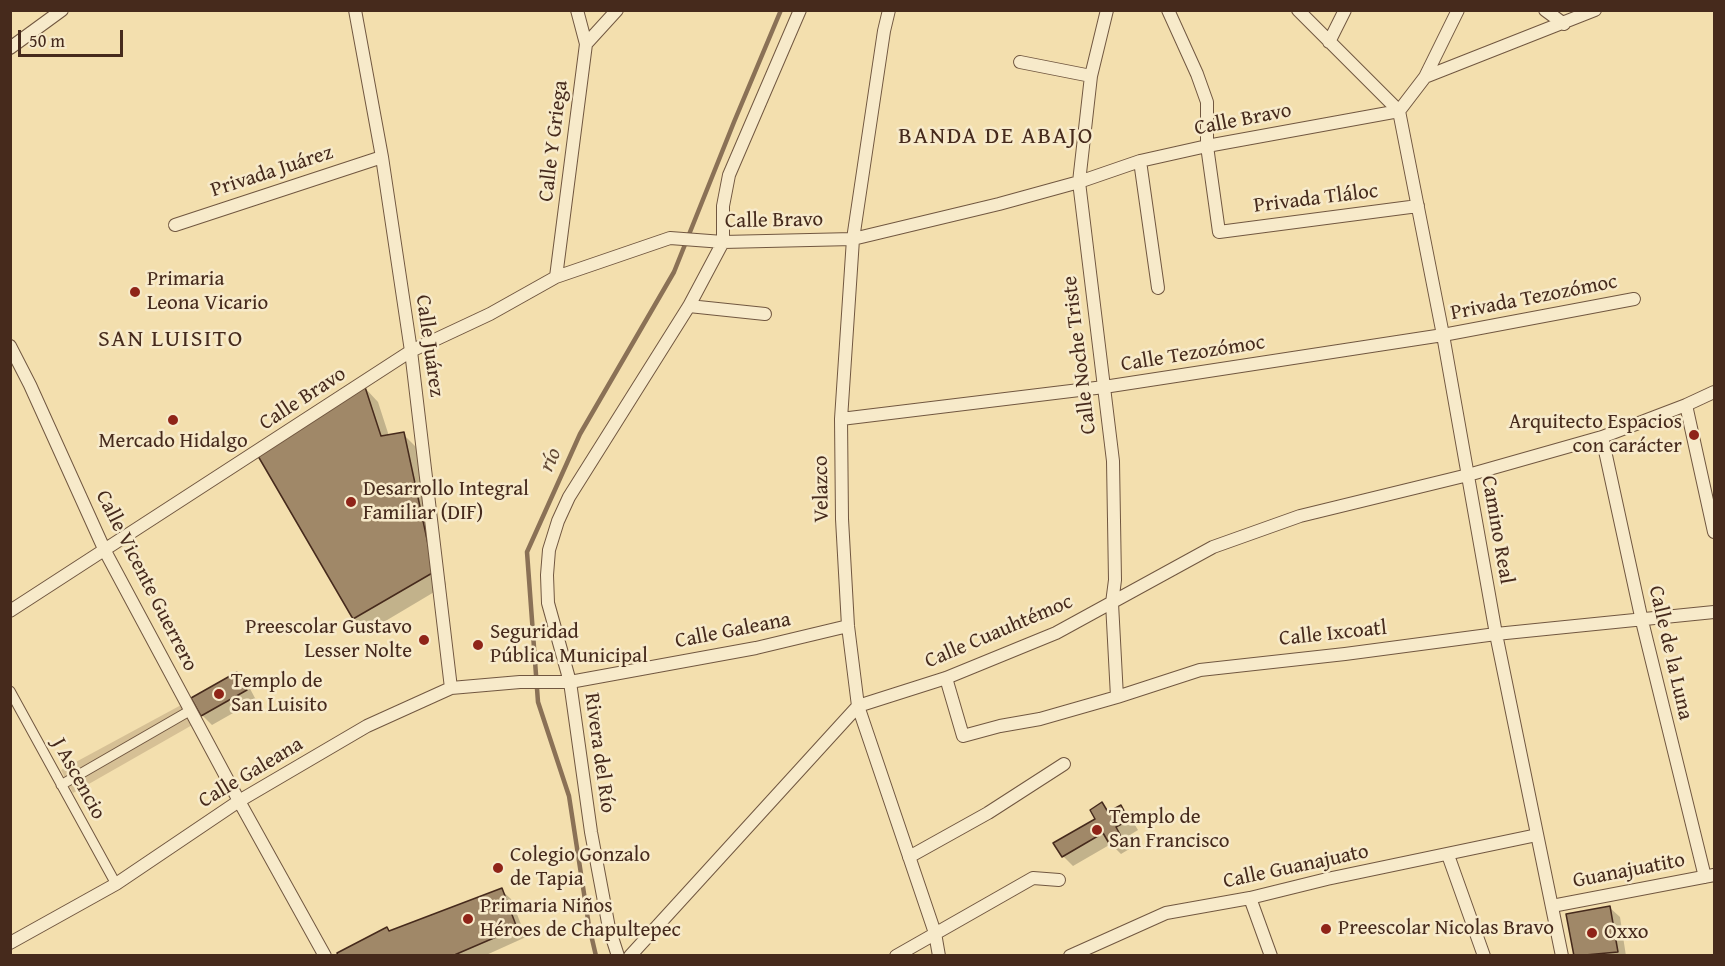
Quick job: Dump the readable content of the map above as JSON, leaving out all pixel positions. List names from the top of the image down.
{
  "streets": {
    "street": [
      "Calle Bravo",
      "Calle Y Griega",
      "Privada Juárez",
      "Privada Tláloc",
      "Privada Tezozómoc",
      "Calle Juárez",
      "Calle Tezozómoc",
      "Calle Noche Triste",
      "Velazco",
      "Camino Real",
      "Calle Vicente Guerrero",
      "Calle Galeana",
      "Calle Cuauhtémoc",
      "Calle Ixcoatl",
      "Calle de la Luna",
      "Rivera del Río",
      "J Ascencio",
      "Calle Guanajuato",
      "Guanajuatito"
    ]
  },
  "crossings": [
    ["Calle Bravo", "Calle Y Griega"],
    ["Calle Bravo", "Privada Tláloc"],
    ["Calle Bravo", "Calle Juárez"],
    ["Calle Bravo", "Calle Noche Triste"],
    ["Calle Bravo", "Velazco"],
    ["Calle Bravo", "Camino Real"],
    ["Calle Bravo", "Calle Vicente Guerrero"],
    ["Calle Bravo", "Rivera del Río"],
    ["Privada Juárez", "Calle Juárez"],
    ["Privada Tláloc", "Camino Real"],
    ["Privada Tezozómoc", "Calle Tezozómoc"],
    ["Privada Tezozómoc", "Camino Real"],
    ["Calle Juárez", "Calle Galeana"],
    ["Calle Tezozómoc", "Calle Noche Triste"],
    ["Calle Tezozómoc", "Velazco"],
    ["Calle Tezozómoc", "Camino Real"],
    ["Calle Noche Triste", "Calle Cuauhtémoc"],
    ["Calle Noche Triste", "Calle Ixcoatl"],
    ["Velazco", "Calle Galeana"],
    ["Velazco", "Calle Cuauhtémoc"],
    ["Camino Real", "Calle Cuauhtémoc"],
    ["Camino Real", "Calle Ixcoatl"],
    ["Camino Real", "Calle Guanajuato"],
    ["Camino Real", "Guanajuatito"],
    ["Calle Vicente Guerrero", "Calle Galeana"],
    ["Calle Galeana", "Rivera del Río"],
    ["Calle Galeana", "J Ascencio"],
    ["Calle Cuauhtémoc", "Calle Ixcoatl"],
    ["Calle Cuauhtémoc", "Calle de la Luna"],
    ["Calle Ixcoatl", "Calle de la Luna"],
    ["Calle de la Luna", "Guanajuatito"]
  ],
  "districts": ["BANDA DE ABAJO", "SAN LUISITO"],
  "water": ["río"],
  "places": [
    "Primaria Leona Vicario",
    "Mercado Hidalgo",
    "Arquitecto Espacios con carácter",
    "Desarrollo Integral Familiar (DIF)",
    "Preescolar Gustavo Lesser Nolte",
    "Seguridad Pública Municipal",
    "Templo de San Luisito",
    "Templo de San Francisco",
    "Colegio Gonzalo de Tapia",
    "Primaria Niños Héroes de Chapultepec",
    "Preescolar Nicolas Bravo",
    "Oxxo"
  ],
  "scale_bar": "50 m"
}
